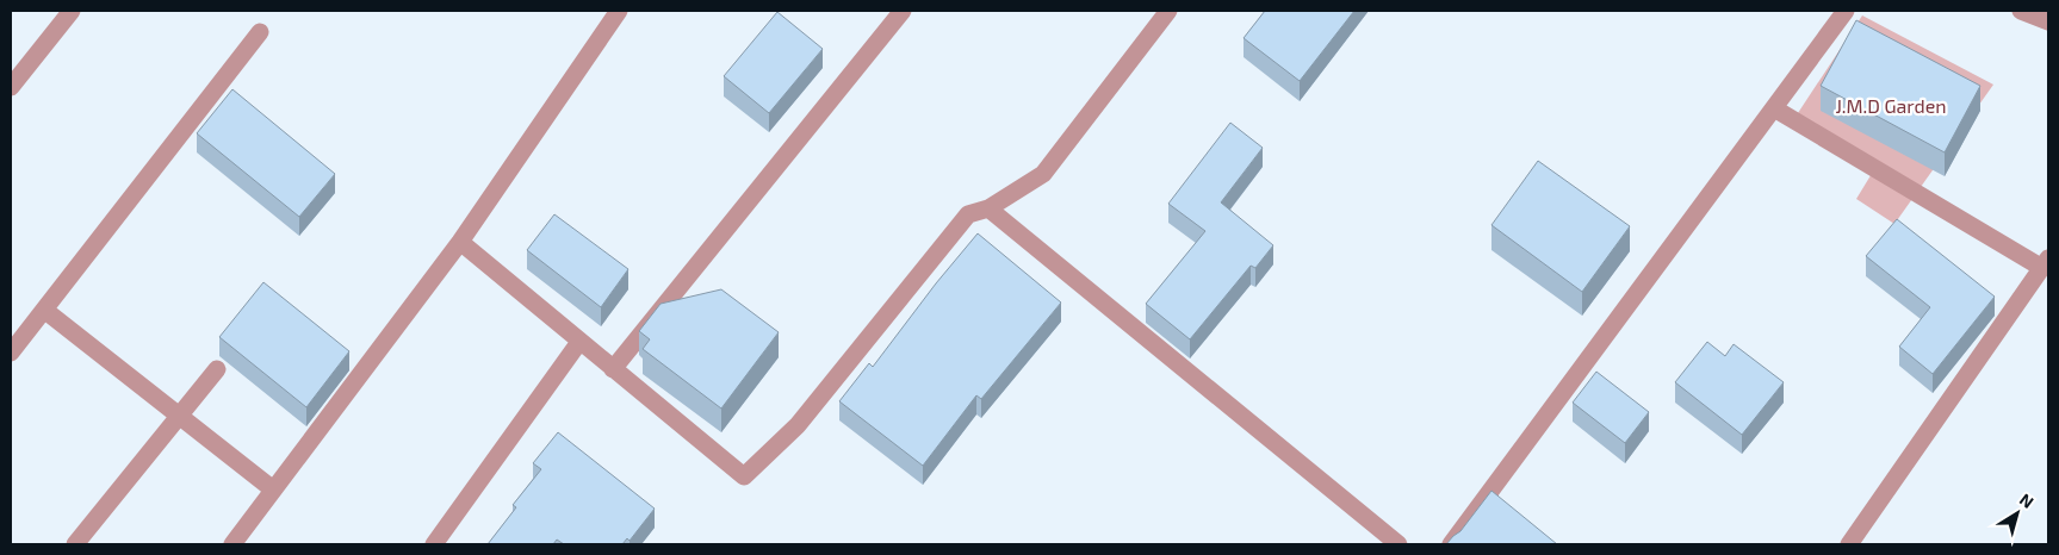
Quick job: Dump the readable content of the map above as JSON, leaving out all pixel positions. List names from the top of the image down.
{
  "parks": ["J.M.D Garden"],
  "north": "top right"
}
